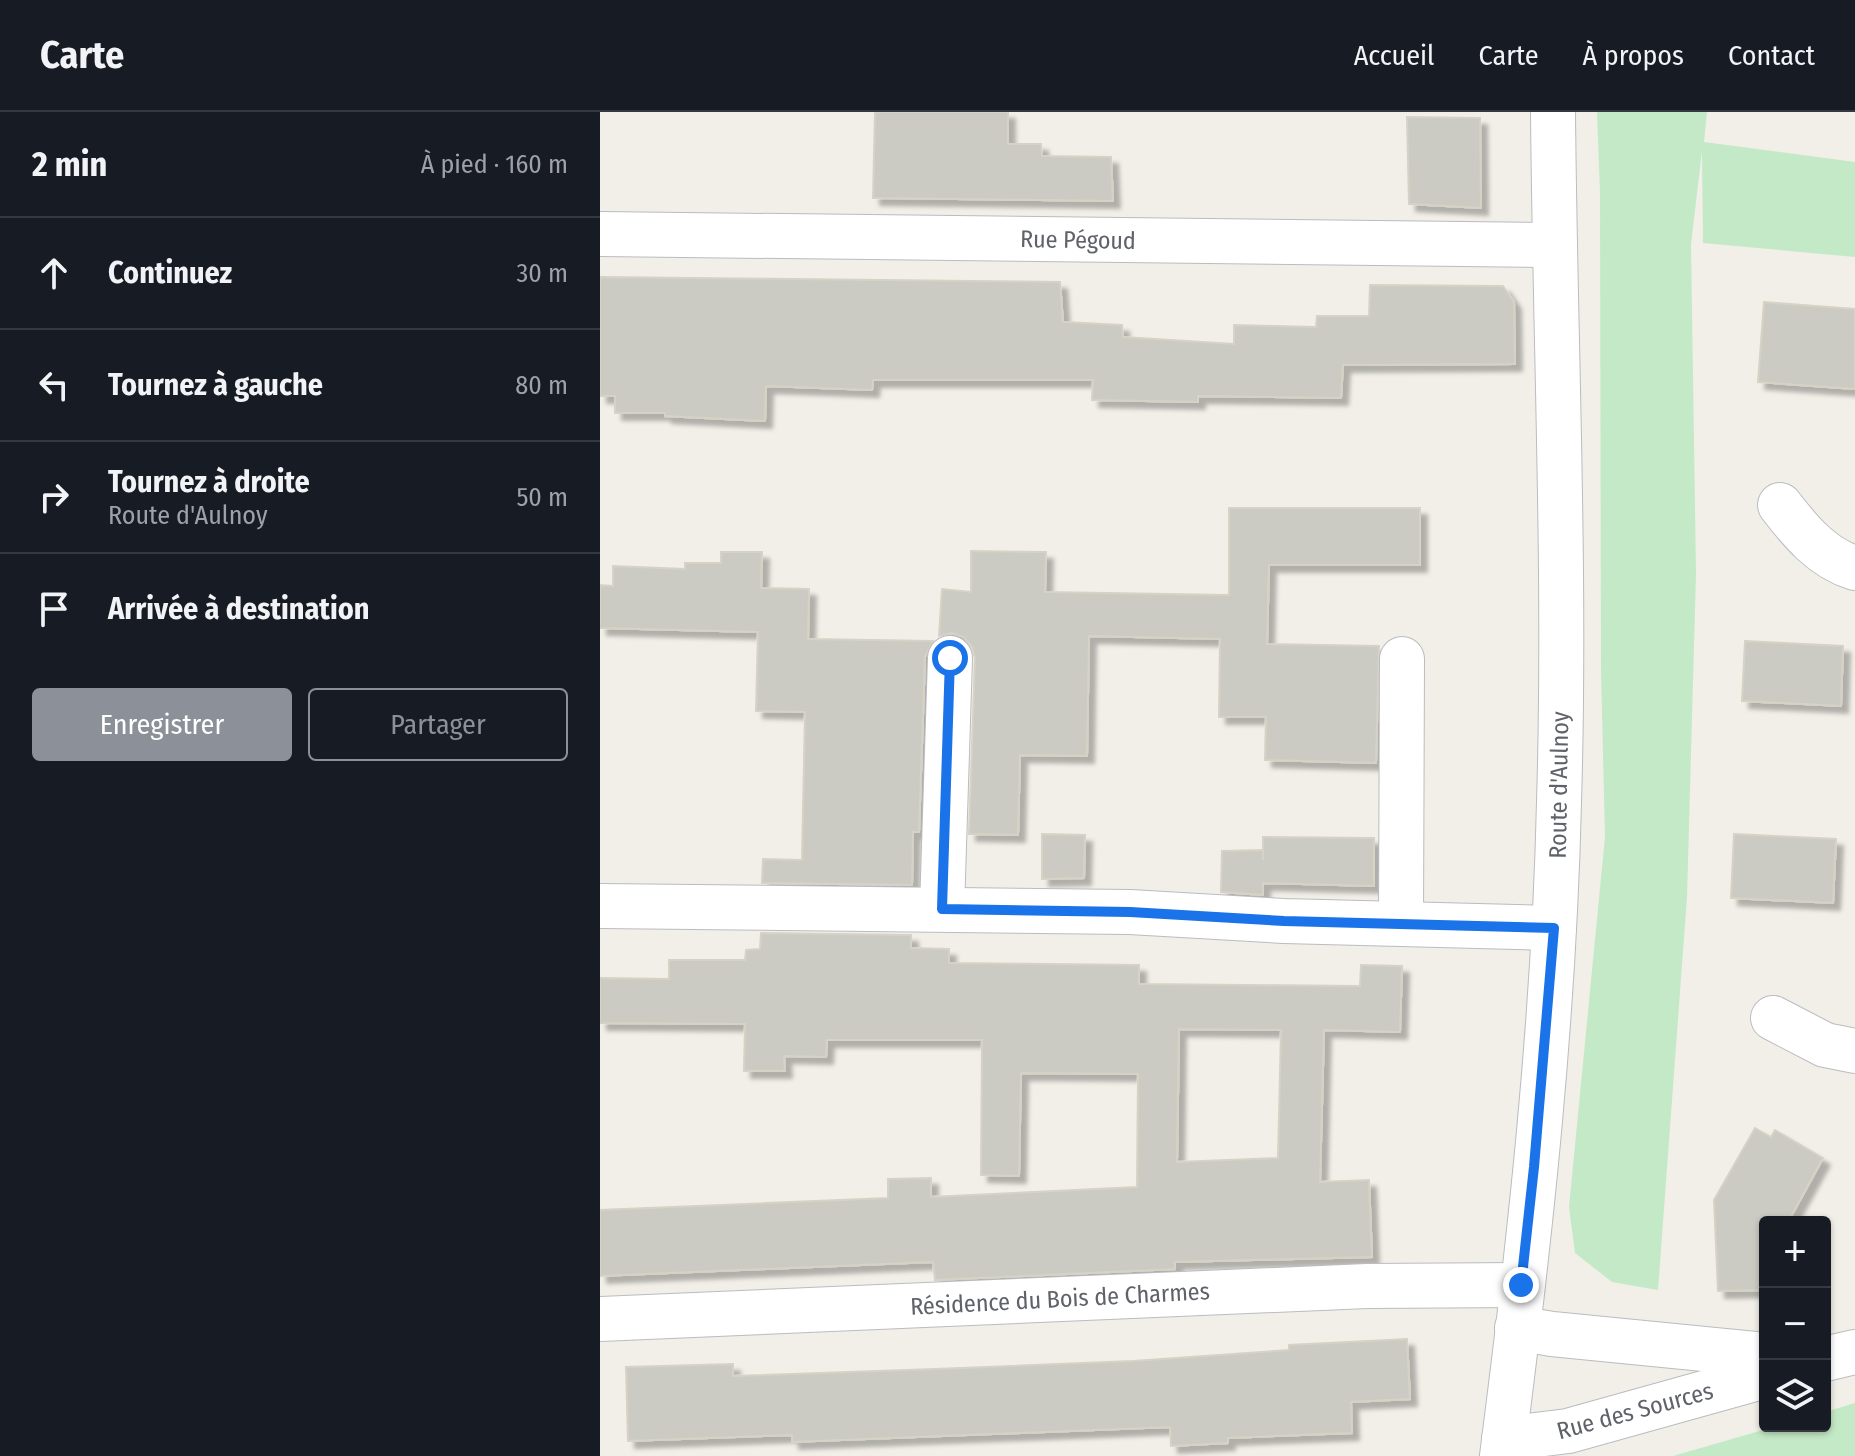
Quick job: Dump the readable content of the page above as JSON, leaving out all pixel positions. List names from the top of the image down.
{
  "streets": {
    "street": [
      "Rue Pégoud",
      "Route d'Aulnoy",
      "Résidence du Bois de Charmes",
      "Rue des Sources"
    ]
  },
  "crossings": [
    ["Rue Pégoud", "Route d'Aulnoy"],
    ["Route d'Aulnoy", "Résidence du Bois de Charmes"],
    ["Route d'Aulnoy", "Rue des Sources"]
  ],
  "page": {
    "header": "Carte",
    "nav": [
      "Accueil",
      "Carte",
      "À propos",
      "Contact"
    ],
    "heading": ["2 min", "À pied · 160 m"],
    "list": [
      ["Continuez", "30 m"],
      ["Tournez à gauche", "80 m"],
      ["Tournez à droite", "Route d'Aulnoy", "50 m"],
      "Arrivée à destination"
    ],
    "buttons": ["Enregistrer", "Partager"],
    "map_buttons": ["+", "−"]
  }
}
